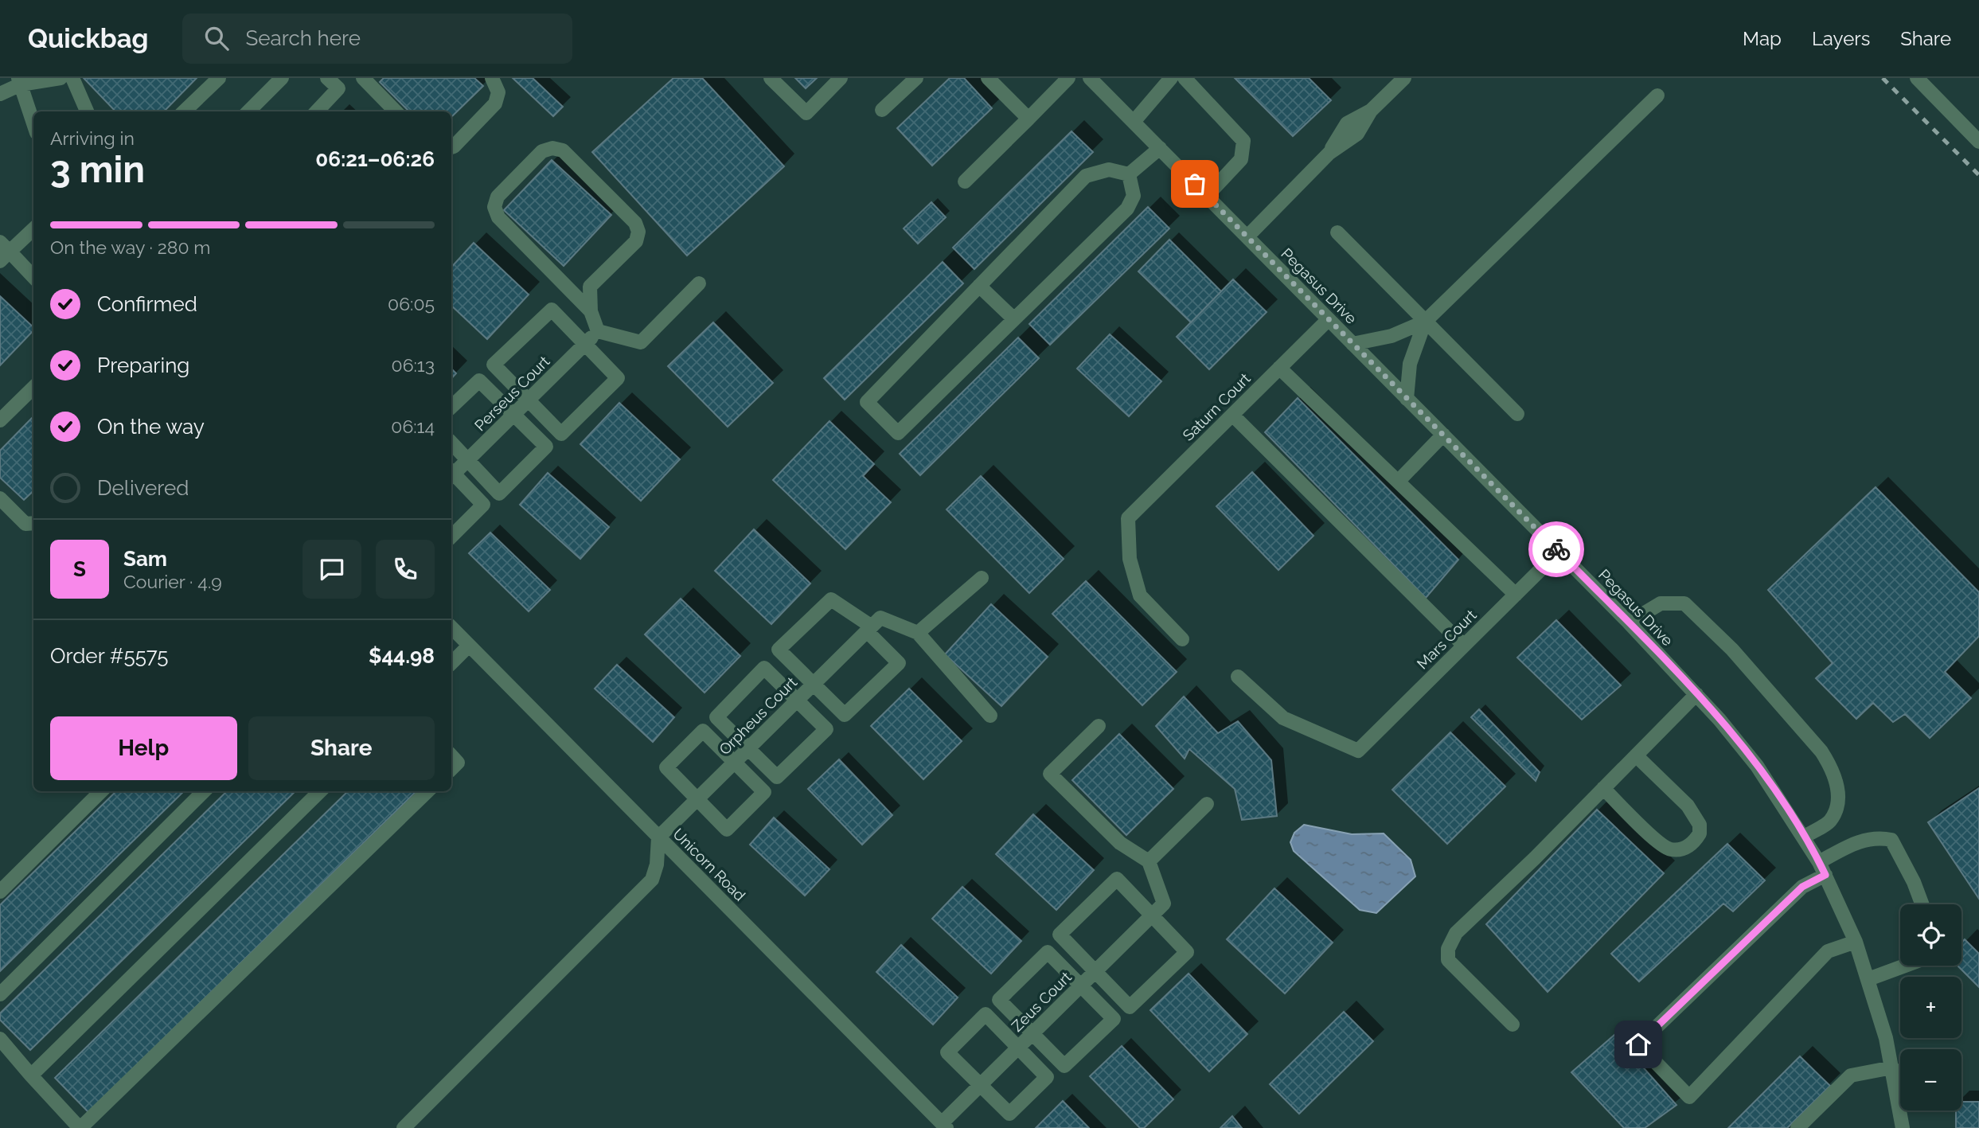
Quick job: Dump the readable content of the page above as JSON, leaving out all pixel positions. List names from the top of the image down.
{
  "streets": {
    "street": [
      "Pegasus Drive",
      "Perseus Court",
      "Saturn Court",
      "Mars Court",
      "Orpheus Court",
      "Unicorn Road",
      "Zeus Court"
    ]
  },
  "crossings": [
    ["Pegasus Drive", "Saturn Court"],
    ["Pegasus Drive", "Mars Court"],
    ["Orpheus Court", "Unicorn Road"],
    ["Unicorn Road", "Zeus Court"]
  ],
  "page": {
    "header": "Quickbag",
    "search": "Search here",
    "nav": ["Map", "Layers", "Share"],
    "heading": ["3 min", "Arriving in", "06:21–06:26"],
    "panel": [
      "Sam",
      "Courier · 4.9",
      "Order #5575",
      "$44.98"
    ],
    "bar": "On the way · 280 m",
    "list": [
      ["Confirmed", "06:05"],
      ["Preparing", "06:13"],
      ["On the way", "06:14"],
      "Delivered"
    ],
    "round": "S",
    "buttons": ["Help", "Share"],
    "map_buttons": ["+", "−"]
  }
}
